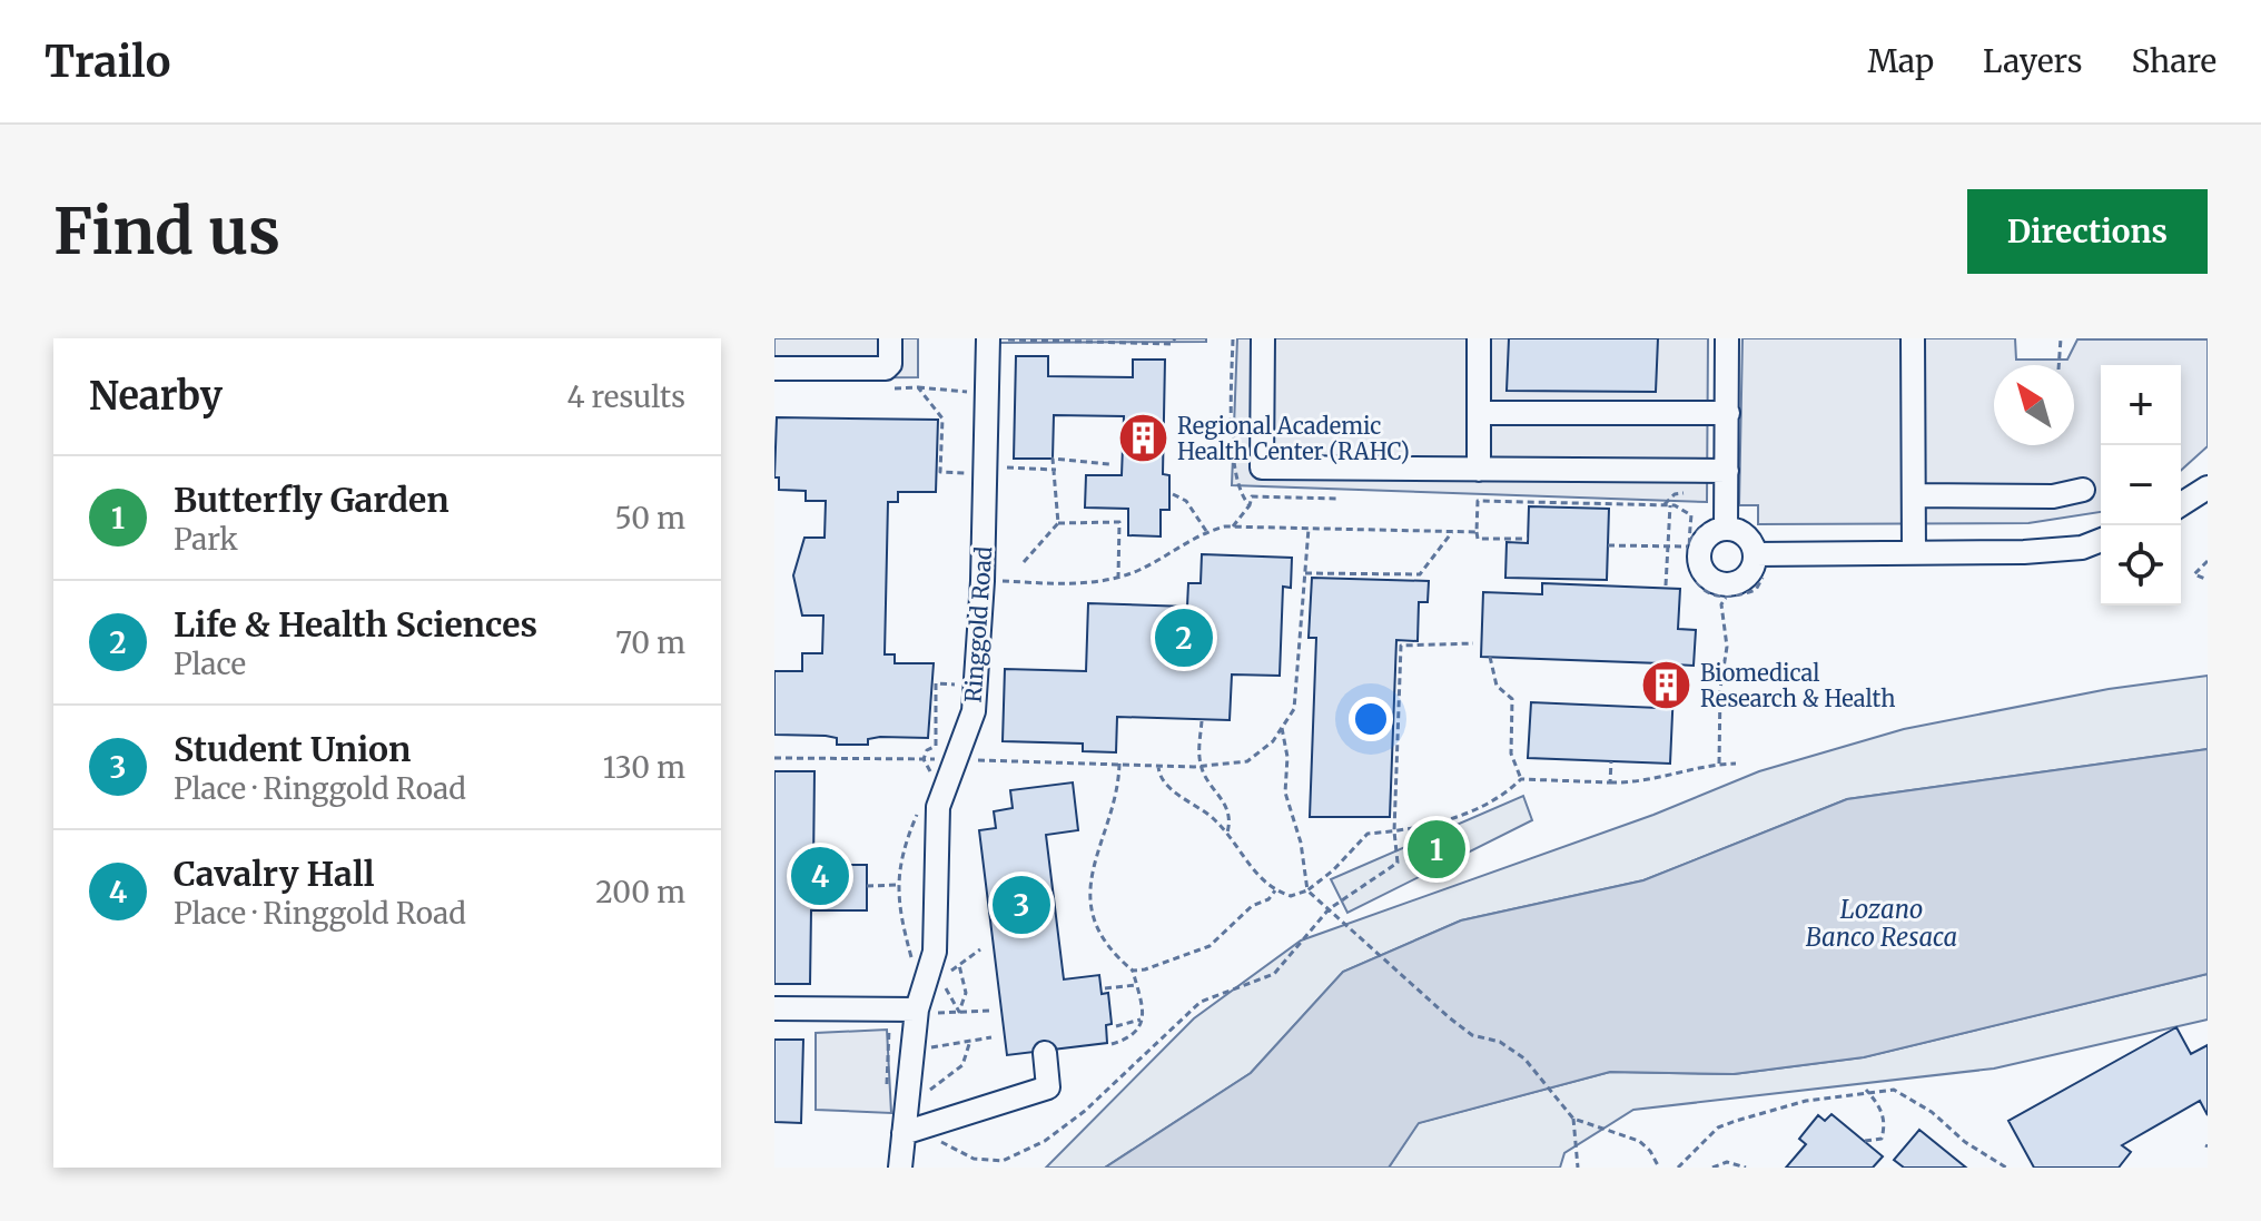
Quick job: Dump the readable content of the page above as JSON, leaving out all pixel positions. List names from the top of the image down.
{
  "streets": {
    "street": ["Ringgold Road"]
  },
  "water": ["Lozano Banco Resaca"],
  "places": {
    "building": ["Regional Academic Health Center (RAHC)", "Biomedical Research & Health"]
  },
  "north": "top left",
  "page": {
    "header": "Trailo",
    "nav": ["Map", "Layers", "Share"],
    "buttons": "Directions",
    "title": "Find us",
    "heading": ["Nearby", "4 results"],
    "map_buttons": ["+", "−"],
    "list": [
      {
        "mark": "1",
        "name": "Butterfly Garden",
        "note": "Park",
        "value": "50 m"
      },
      {
        "mark": "2",
        "name": "Life & Health Sciences",
        "note": "Place",
        "value": "70 m"
      },
      {
        "mark": "3",
        "name": "Student Union",
        "note": "Place · Ringgold Road",
        "value": "130 m"
      },
      {
        "mark": "4",
        "name": "Cavalry Hall",
        "note": "Place · Ringgold Road",
        "value": "200 m"
      }
    ],
    "pins": [
      "2",
      "1",
      "4",
      "3"
    ]
  }
}
